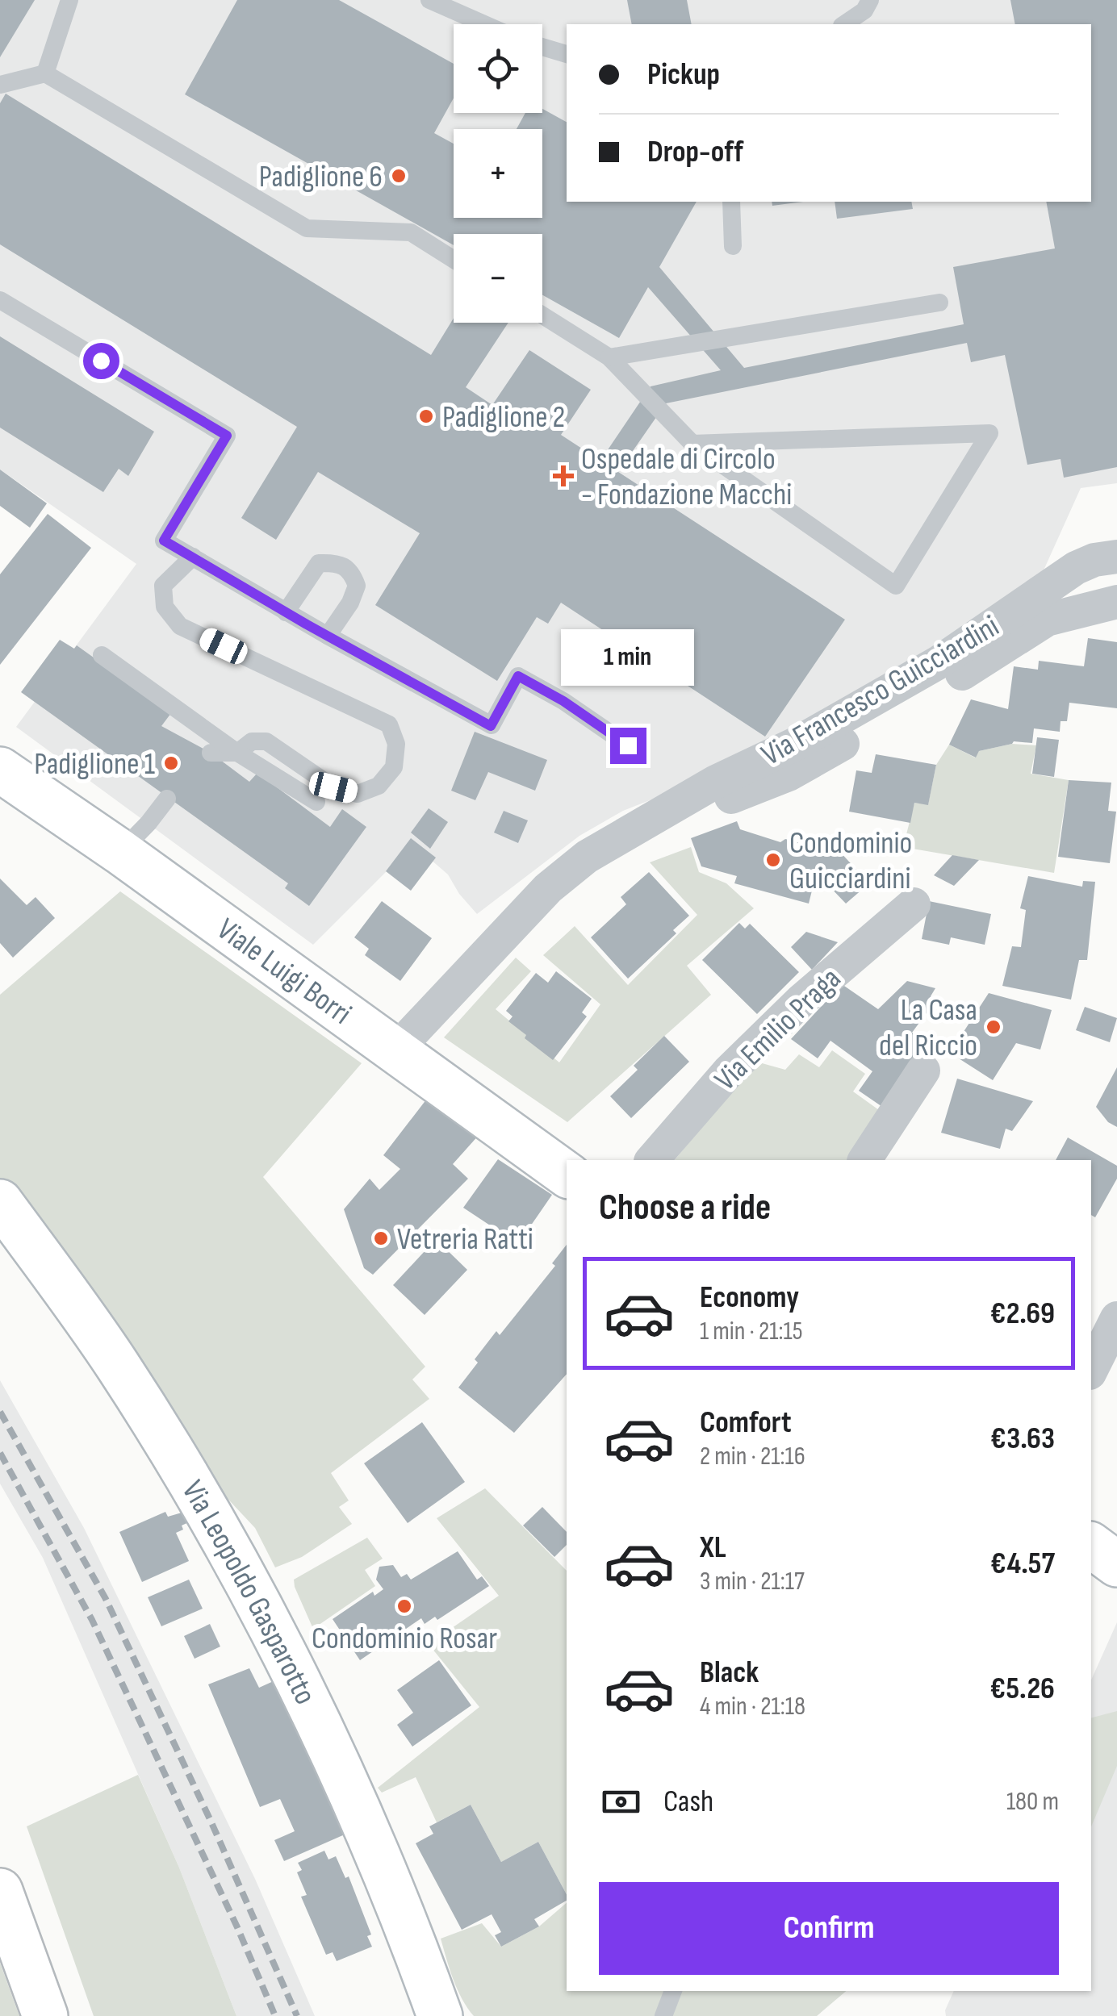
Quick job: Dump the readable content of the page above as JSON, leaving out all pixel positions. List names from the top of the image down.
{
  "streets": {
    "main road": ["Viale Luigi Borri", "Via Leopoldo Gasparotto"],
    "street": ["Via Francesco Guicciardini", "Via Emilio Praga"]
  },
  "crossings": [
    ["Via Francesco Guicciardini", "Viale Luigi Borri"]
  ],
  "places": {
    "other": [
      "Padiglione 6",
      "Padiglione 2",
      "Padiglione 1",
      "Condominio Guicciardini",
      "La Casa del Riccio",
      "Vetreria Ratti",
      "Condominio Rosar"
    ],
    "health": ["Ospedale di Circolo - Fondazione Macchi"]
  },
  "page": {
    "map_buttons": ["+", "−"],
    "banner": ["Pickup", "Drop-off"],
    "bubble": "1 min",
    "heading": "Choose a ride",
    "list": [
      {
        "name": "Economy",
        "note": "1 min · 21:15",
        "value": "€2.69"
      },
      {
        "name": "Comfort",
        "note": "2 min · 21:16",
        "value": "€3.63"
      },
      {
        "name": "XL",
        "note": "3 min · 21:17",
        "value": "€4.57"
      },
      {
        "name": "Black",
        "note": "4 min · 21:18",
        "value": "€5.26"
      }
    ],
    "pay": ["Cash", "180 m"],
    "buttons": "Confirm"
  }
}
